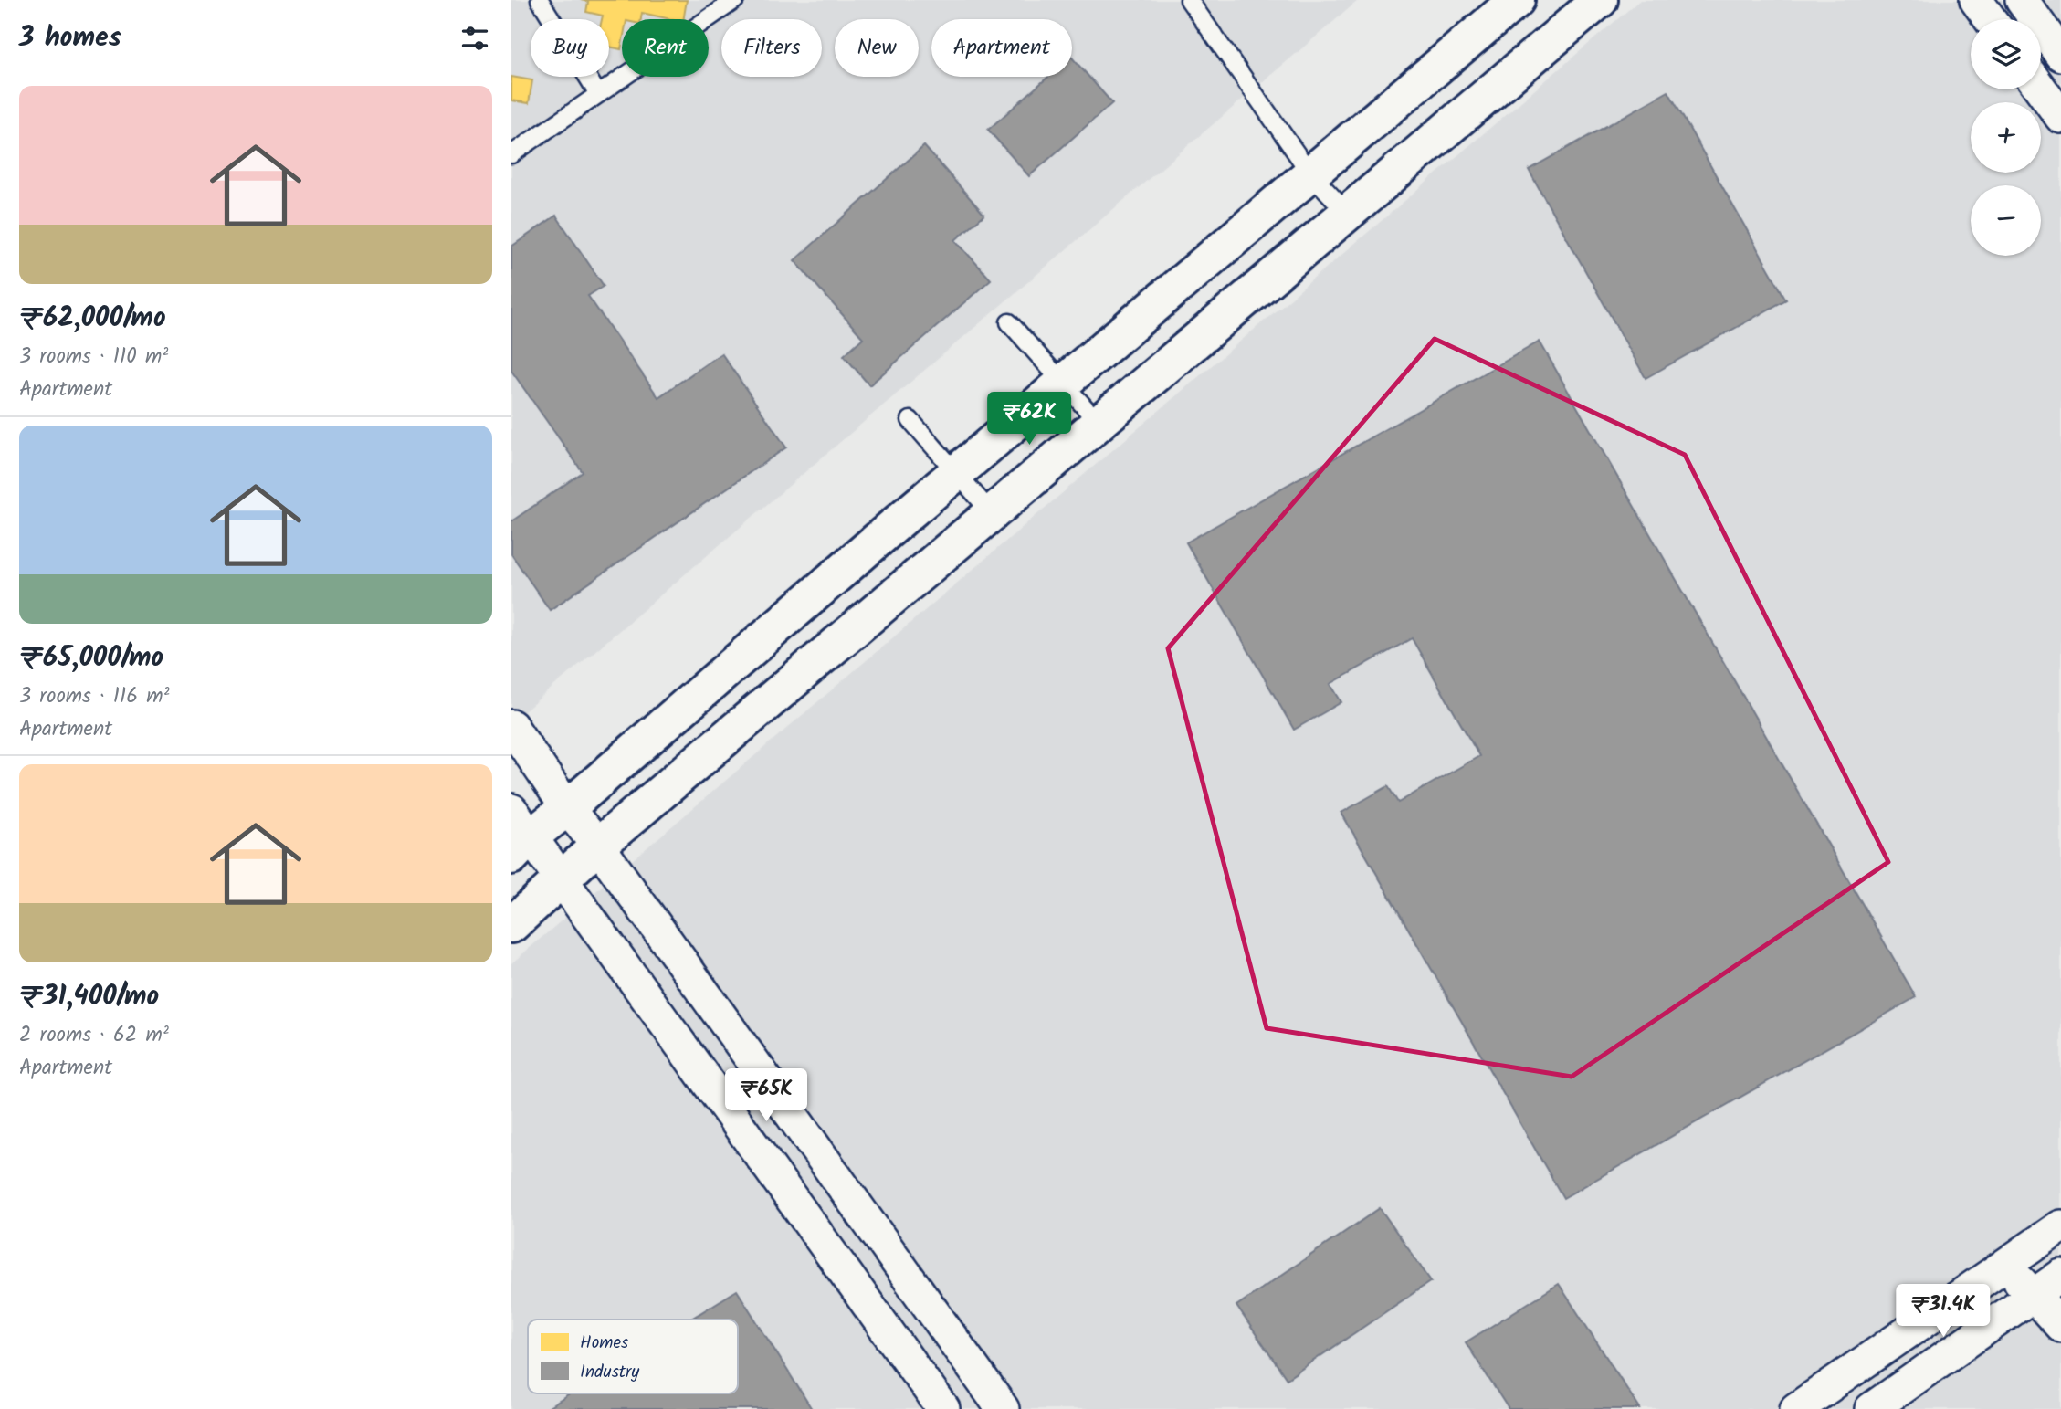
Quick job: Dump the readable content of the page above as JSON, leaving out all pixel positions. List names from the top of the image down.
{
  "legend": ["Homes", "Industry"],
  "page": {
    "heading": "3 homes",
    "map_buttons": ["+", "−"],
    "chip": [
      "Buy",
      "Rent",
      "Filters",
      "New",
      "Apartment"
    ],
    "list": [
      {
        "name": "₹62,000/mo",
        "note": "3 rooms · 110 m² · Apartment"
      },
      {
        "name": "₹65,000/mo",
        "note": "3 rooms · 116 m² · Apartment"
      },
      {
        "name": "₹31,400/mo",
        "note": "2 rooms · 62 m² · Apartment"
      }
    ],
    "price": ["₹62K", "₹65K", "₹31.4K"]
  }
}
